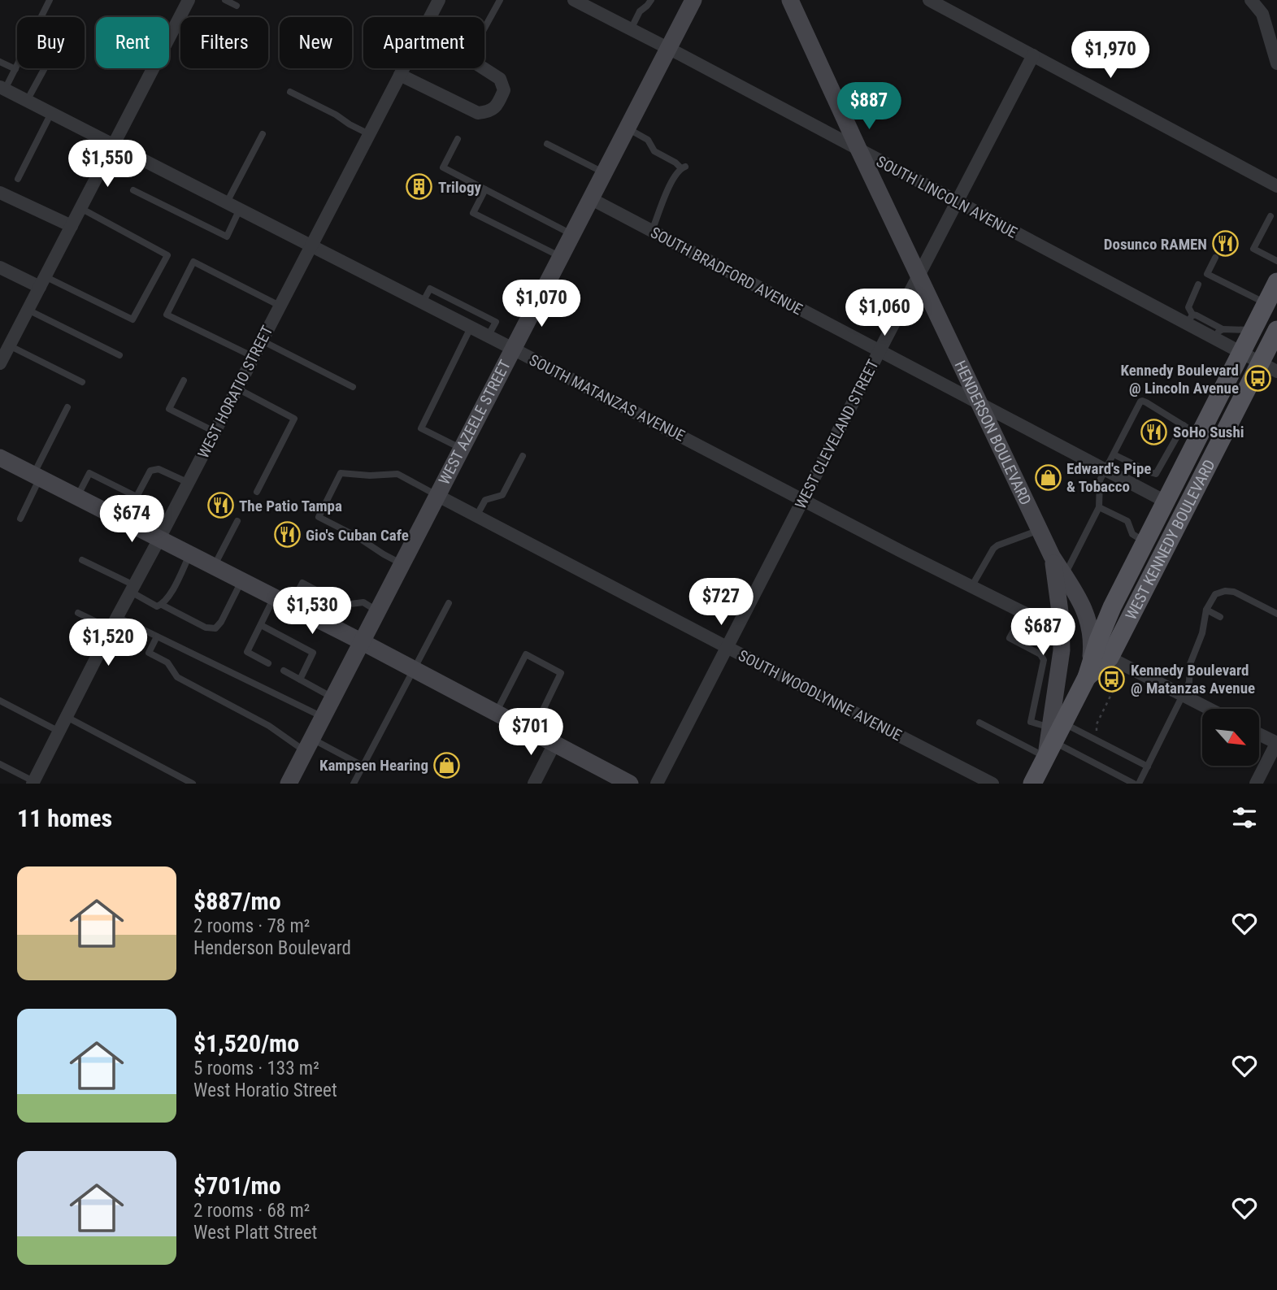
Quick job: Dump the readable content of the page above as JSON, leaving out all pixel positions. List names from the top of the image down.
{
  "streets": {
    "main road": ["WEST AZEELE STREET", "HENDERSON BOULEVARD", "WEST KENNEDY BOULEVARD"],
    "street": [
      "SOUTH LINCOLN AVENUE",
      "SOUTH BRADFORD AVENUE",
      "WEST HORATIO STREET",
      "SOUTH MATANZAS AVENUE",
      "WEST CLEVELAND STREET",
      "SOUTH WOODLYNNE AVENUE"
    ]
  },
  "crossings": [
    ["SOUTH LINCOLN AVENUE", "WEST AZEELE STREET"],
    ["SOUTH LINCOLN AVENUE", "HENDERSON BOULEVARD"],
    ["SOUTH LINCOLN AVENUE", "WEST CLEVELAND STREET"],
    ["SOUTH LINCOLN AVENUE", "WEST KENNEDY BOULEVARD"],
    ["SOUTH BRADFORD AVENUE", "WEST AZEELE STREET"],
    ["SOUTH BRADFORD AVENUE", "HENDERSON BOULEVARD"],
    ["SOUTH BRADFORD AVENUE", "WEST CLEVELAND STREET"],
    ["SOUTH BRADFORD AVENUE", "WEST KENNEDY BOULEVARD"],
    ["WEST HORATIO STREET", "SOUTH MATANZAS AVENUE"],
    ["SOUTH MATANZAS AVENUE", "WEST AZEELE STREET"],
    ["SOUTH MATANZAS AVENUE", "HENDERSON BOULEVARD"],
    ["SOUTH MATANZAS AVENUE", "WEST CLEVELAND STREET"],
    ["WEST AZEELE STREET", "SOUTH WOODLYNNE AVENUE"],
    ["HENDERSON BOULEVARD", "WEST CLEVELAND STREET"],
    ["HENDERSON BOULEVARD", "WEST KENNEDY BOULEVARD"],
    ["WEST CLEVELAND STREET", "SOUTH WOODLYNNE AVENUE"]
  ],
  "places": {
    "building": ["Trilogy"],
    "restaurant": [
      "Dosunco RAMEN",
      "SoHo Sushi",
      "The Patio Tampa",
      "Gio's Cuban Cafe"
    ],
    "bus stop": ["Kennedy Boulevard @ Lincoln Avenue", "Kennedy Boulevard @ Matanzas Avenue"],
    "shop": ["Edward's Pipe & Tobacco", "Kampsen Hearing"]
  },
  "north": "bottom right",
  "page": {
    "chip": [
      "Buy",
      "Rent",
      "Filters",
      "New",
      "Apartment"
    ],
    "price": [
      "$1,970",
      "$887",
      "$1,550",
      "$1,070",
      "$1,060",
      "$674",
      "$727",
      "$1,530",
      "$687",
      "$1,520",
      "$701"
    ],
    "heading": "11 homes",
    "list": [
      {
        "name": "$887/mo",
        "note": "2 rooms · 78 m² · Henderson Boulevard"
      },
      {
        "name": "$1,520/mo",
        "note": "5 rooms · 133 m² · West Horatio Street"
      },
      {
        "name": "$701/mo",
        "note": "2 rooms · 68 m² · West Platt Street"
      }
    ]
  }
}
